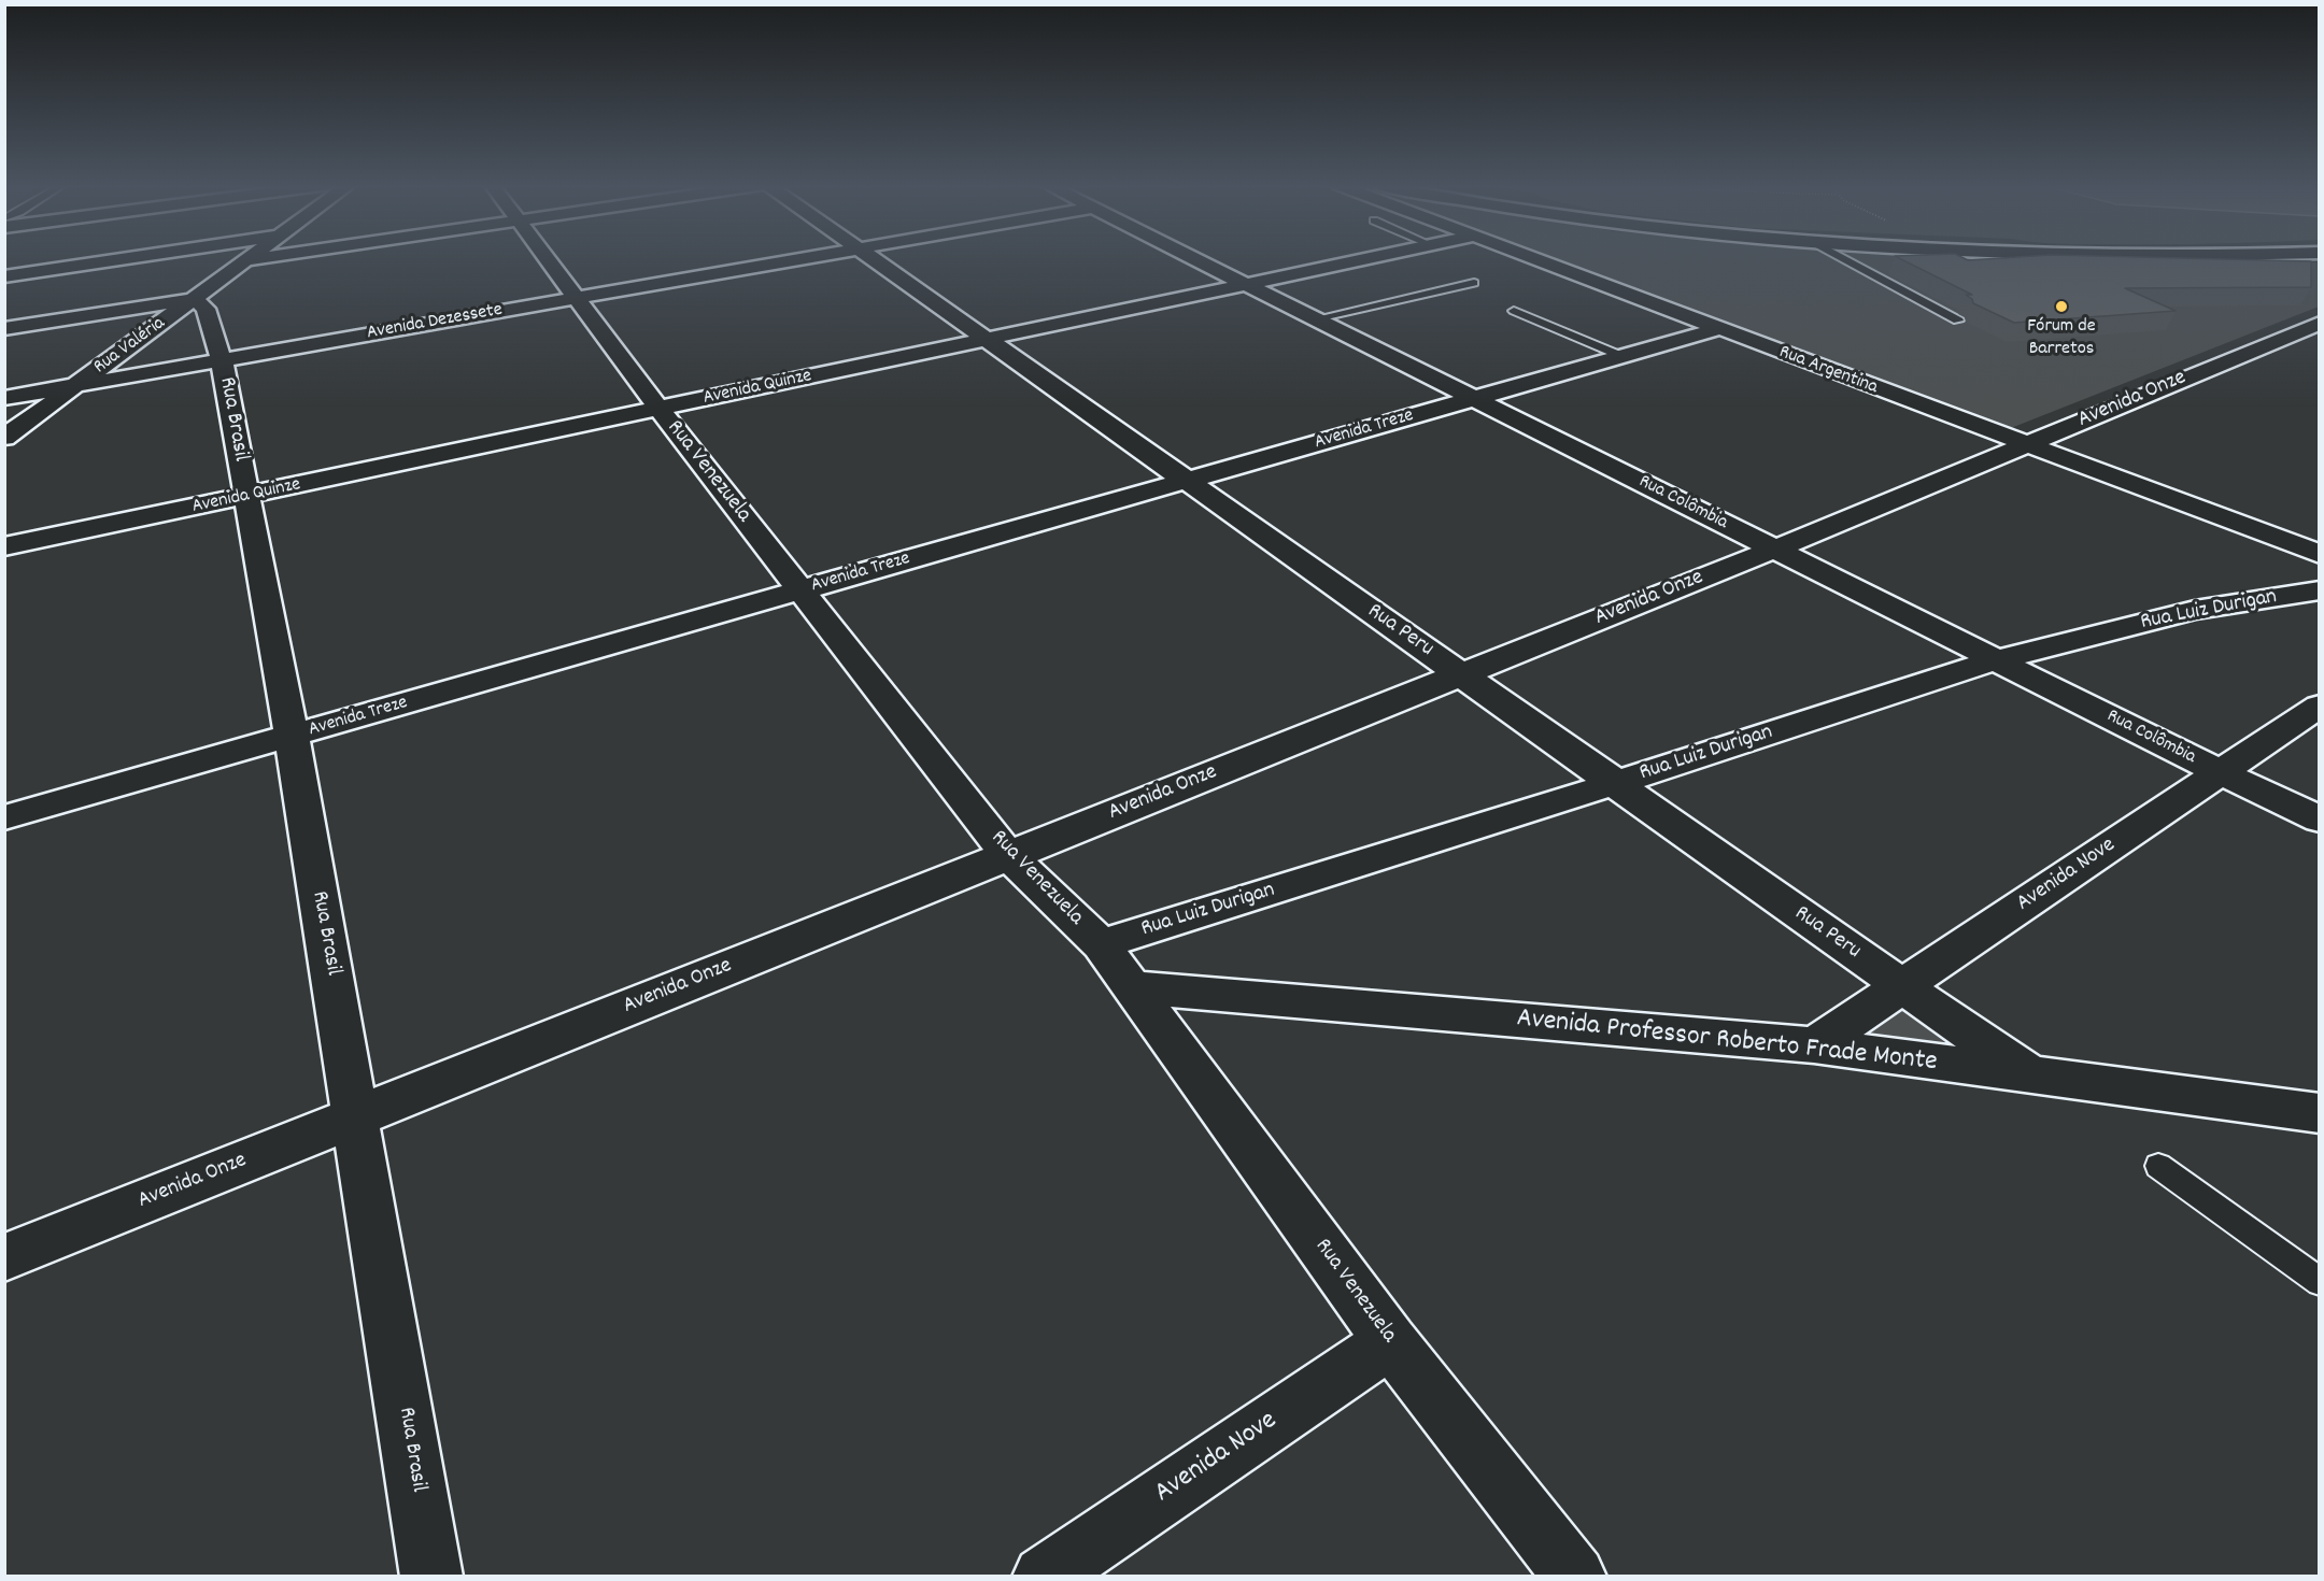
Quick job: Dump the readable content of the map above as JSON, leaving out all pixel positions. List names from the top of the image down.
{
  "streets": {
    "street": [
      "Avenida Dezessete",
      "Rua Valéria",
      "Rua Argentina",
      "Avenida Quinze",
      "Avenida Onze",
      "Rua Brasil",
      "Avenida Treze",
      "Rua Venezuela",
      "Rua Colômbia",
      "Rua Luiz Durigan",
      "Rua Peru",
      "Avenida Nove",
      "Avenida Professor Roberto Frade Monte"
    ]
  },
  "crossings": [
    ["Avenida Dezessete", "Rua Valéria"],
    ["Avenida Dezessete", "Rua Brasil"],
    ["Avenida Dezessete", "Rua Venezuela"],
    ["Rua Valéria", "Rua Brasil"],
    ["Rua Argentina", "Avenida Onze"],
    ["Rua Argentina", "Avenida Treze"],
    ["Avenida Quinze", "Rua Brasil"],
    ["Avenida Quinze", "Rua Venezuela"],
    ["Avenida Quinze", "Rua Colômbia"],
    ["Avenida Quinze", "Rua Peru"],
    ["Avenida Onze", "Rua Brasil"],
    ["Avenida Onze", "Rua Venezuela"],
    ["Avenida Onze", "Rua Colômbia"],
    ["Avenida Onze", "Rua Peru"],
    ["Rua Brasil", "Avenida Treze"],
    ["Avenida Treze", "Rua Venezuela"],
    ["Avenida Treze", "Rua Colômbia"],
    ["Avenida Treze", "Rua Peru"],
    ["Rua Venezuela", "Rua Luiz Durigan"],
    ["Rua Venezuela", "Avenida Nove"],
    ["Rua Venezuela", "Avenida Professor Roberto Frade Monte"],
    ["Rua Colômbia", "Rua Luiz Durigan"],
    ["Rua Colômbia", "Avenida Nove"],
    ["Rua Luiz Durigan", "Rua Peru"],
    ["Rua Peru", "Avenida Nove"],
    ["Rua Peru", "Avenida Professor Roberto Frade Monte"],
    ["Avenida Nove", "Avenida Professor Roberto Frade Monte"]
  ],
  "places": ["Fórum de Barretos"]
}
